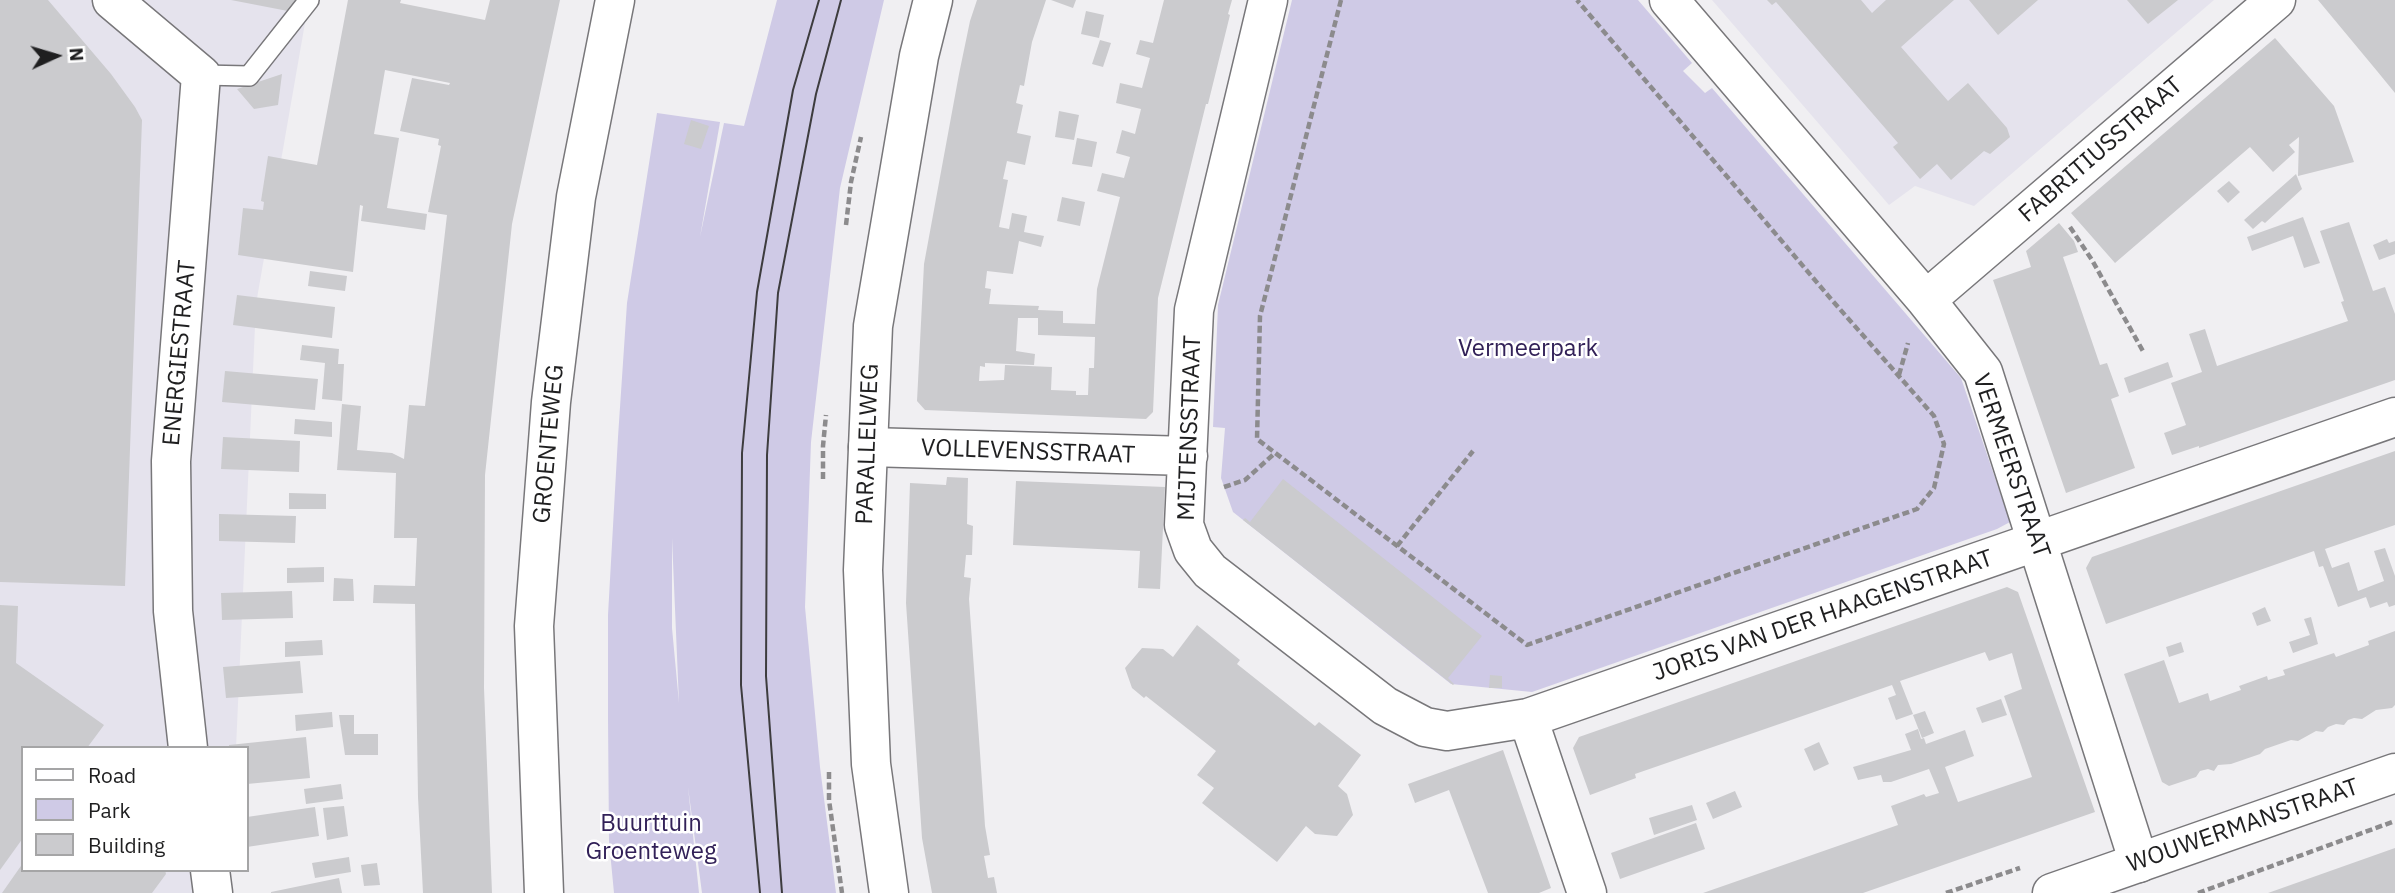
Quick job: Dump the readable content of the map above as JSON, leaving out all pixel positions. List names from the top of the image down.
{
  "streets": {
    "street": [
      "FABRITIUSSTRAAT",
      "ENERGIESTRAAT",
      "MIJTENSSTRAAT",
      "GROENTEWEG",
      "PARALLELWEG",
      "VOLLEVENSSTRAAT",
      "VERMEERSTRAAT",
      "JORIS VAN DER HAAGENSTRAAT",
      "WOUWERMANSTRAAT"
    ]
  },
  "crossings": [
    ["FABRITIUSSTRAAT", "VERMEERSTRAAT"],
    ["MIJTENSSTRAAT", "VOLLEVENSSTRAAT"],
    ["MIJTENSSTRAAT", "JORIS VAN DER HAAGENSTRAAT"],
    ["PARALLELWEG", "VOLLEVENSSTRAAT"],
    ["VERMEERSTRAAT", "JORIS VAN DER HAAGENSTRAAT"],
    ["VERMEERSTRAAT", "WOUWERMANSTRAAT"]
  ],
  "parks": ["Vermeerpark", "Buurttuin Groenteweg"],
  "legend": ["Road", "Park", "Building"],
  "north": "right"
}
